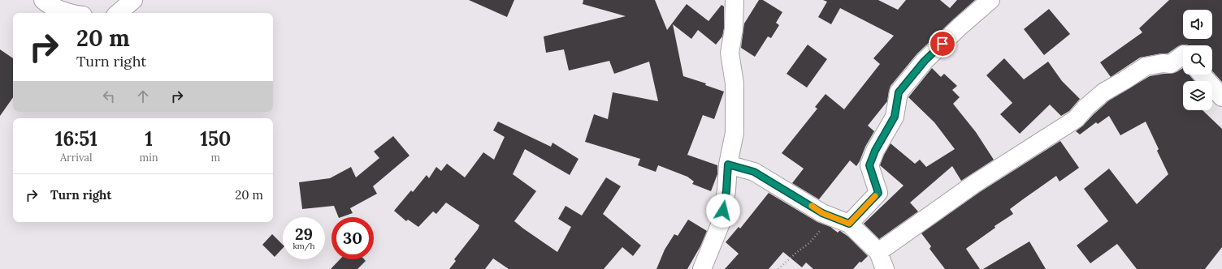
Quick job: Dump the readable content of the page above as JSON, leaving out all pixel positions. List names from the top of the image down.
{
  "page": {
    "turn": ["20 m", "Turn right"],
    "eta": [
      "16:51",
      "Arrival",
      "1",
      "min",
      "150",
      "m"
    ],
    "list": [
      {
        "name": "Turn right",
        "value": "20 m"
      }
    ],
    "speed": "29 km/h",
    "limit": "30"
  }
}
